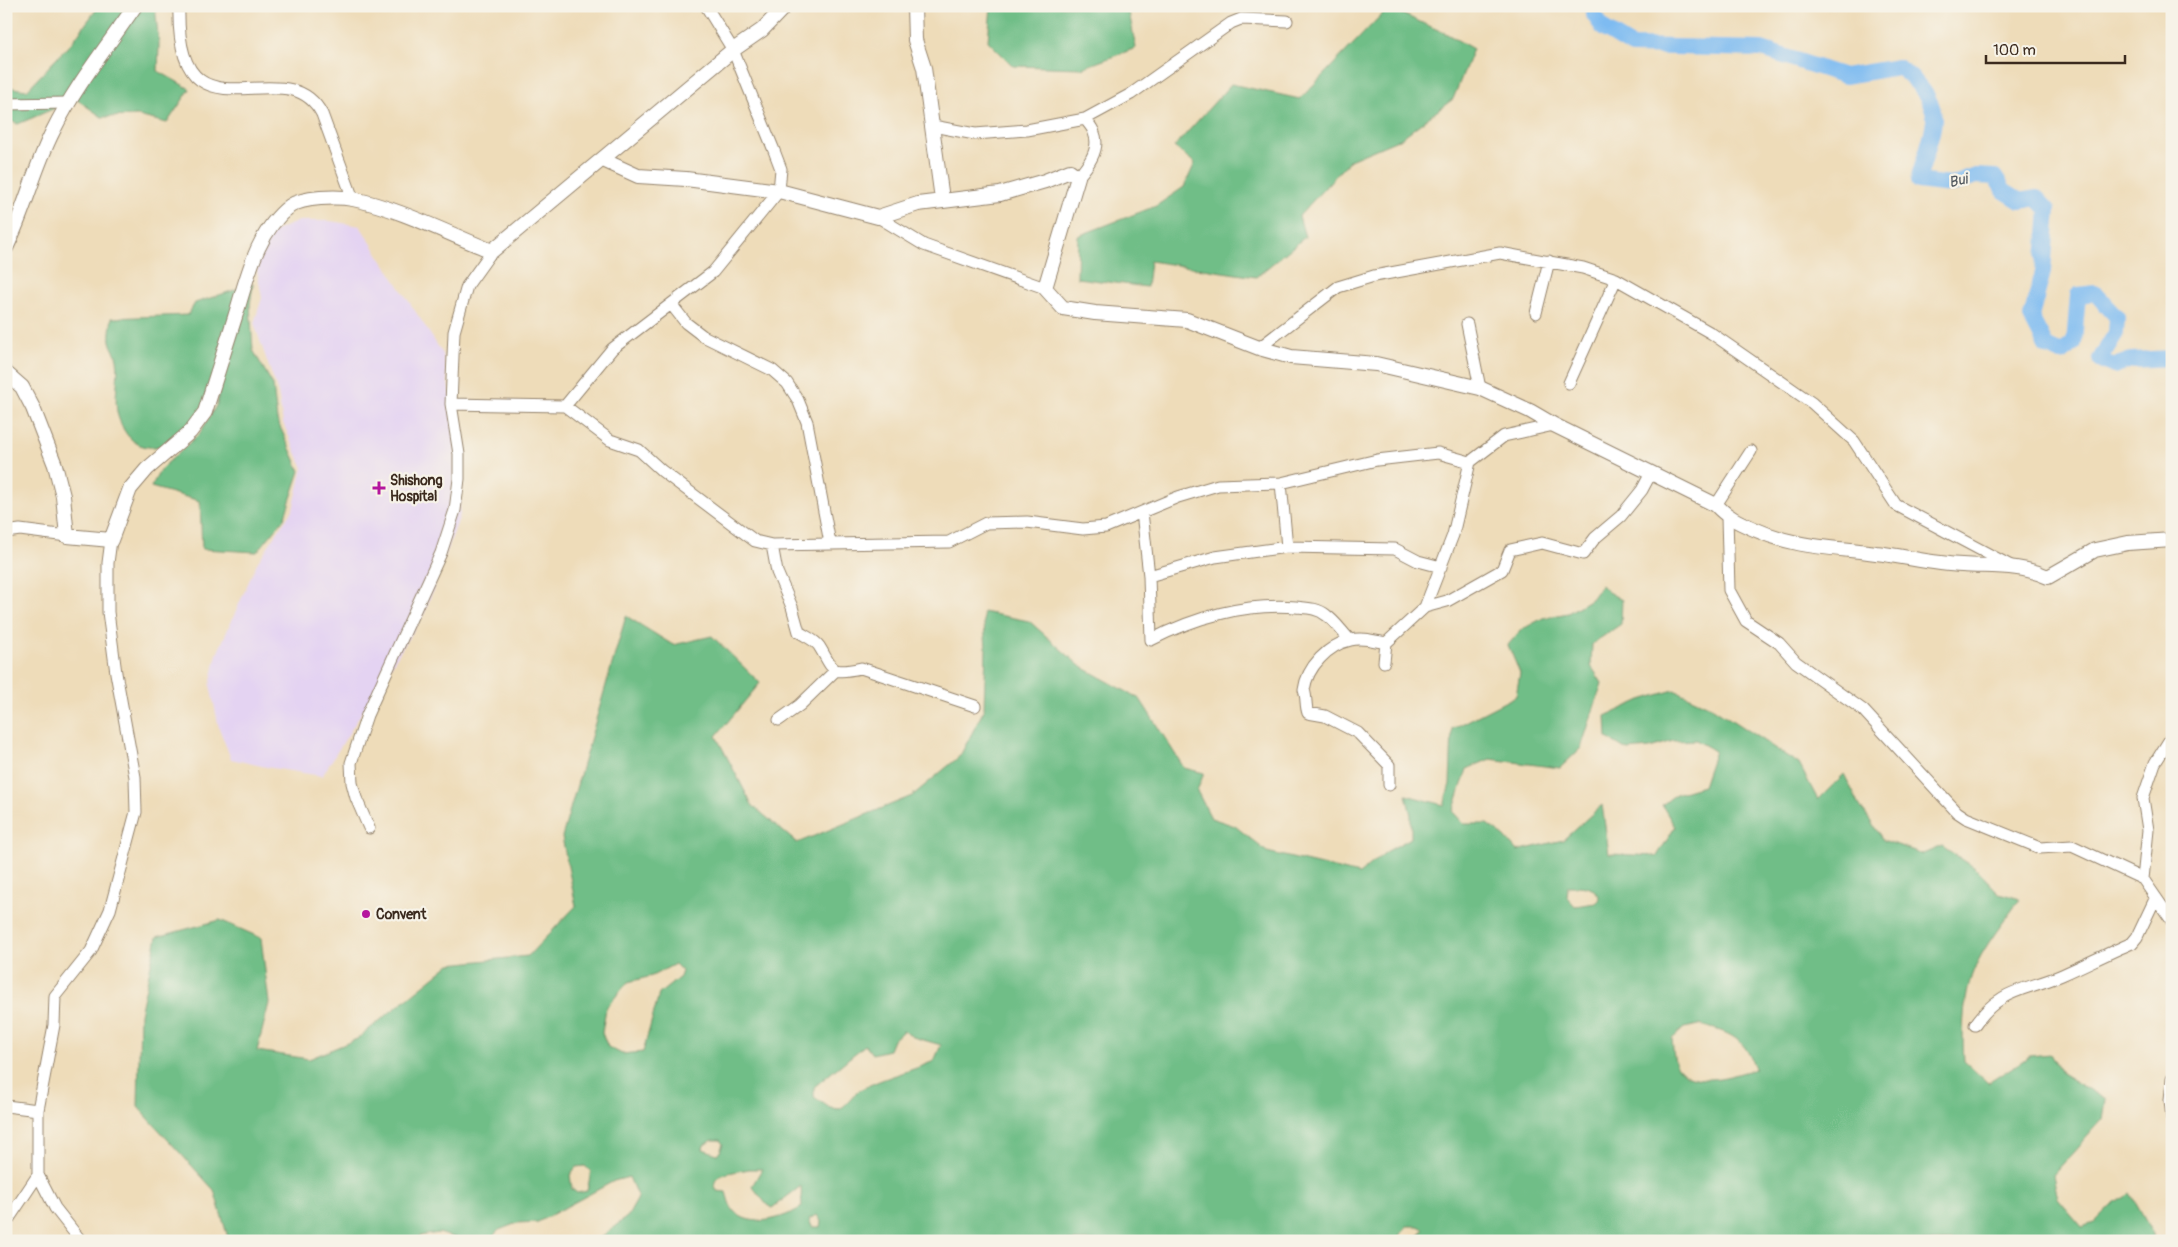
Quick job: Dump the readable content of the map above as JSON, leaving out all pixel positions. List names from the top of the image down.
{
  "water": ["Bui"],
  "places": {
    "health": ["Shishong Hospital"],
    "other": ["Convent"]
  },
  "scale_bar": "100 m"
}
